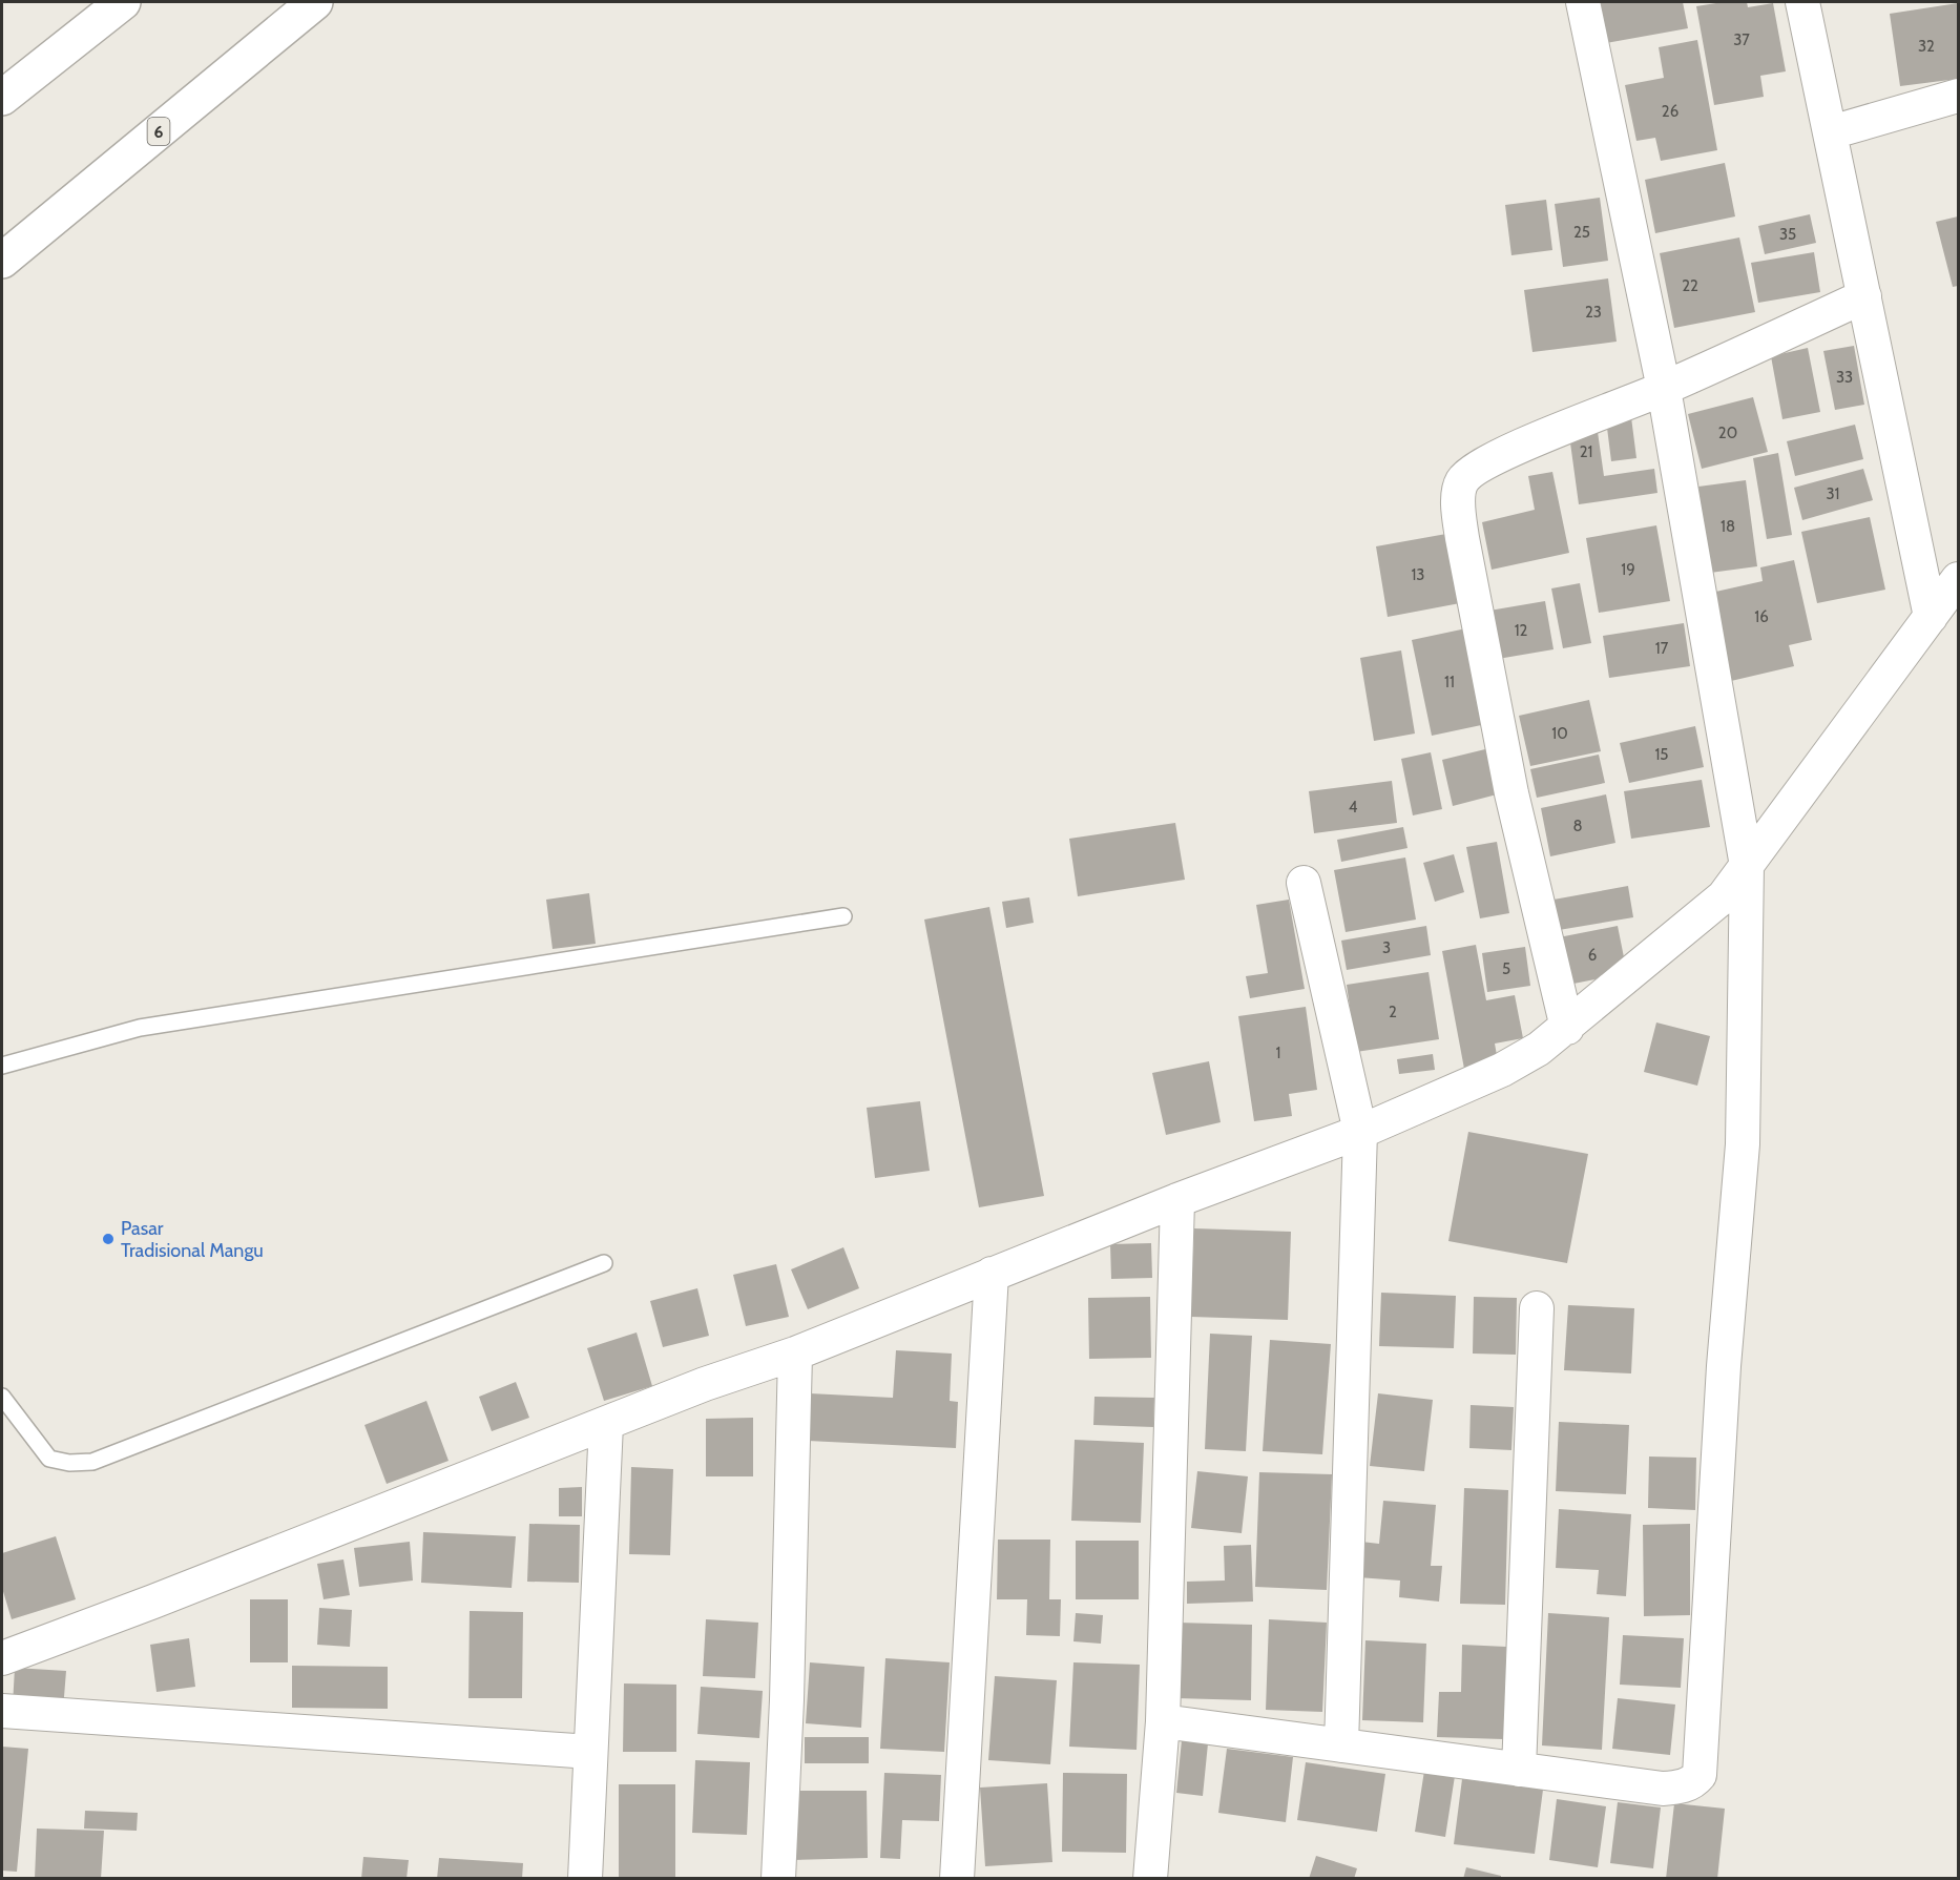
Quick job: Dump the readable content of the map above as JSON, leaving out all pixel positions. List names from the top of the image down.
{
  "streets": {
    "highway": ["6"]
  },
  "places": ["Pasar Tradisional Mangu"],
  "house_numbers": [
    "37",
    "32",
    "26",
    "25",
    "35",
    "22",
    "23",
    "33",
    "20",
    "21",
    "31",
    "18",
    "19",
    "13",
    "16",
    "12",
    "17",
    "11",
    "10",
    "15",
    "4",
    "8",
    "3",
    "6",
    "5",
    "2",
    "1"
  ]
}
